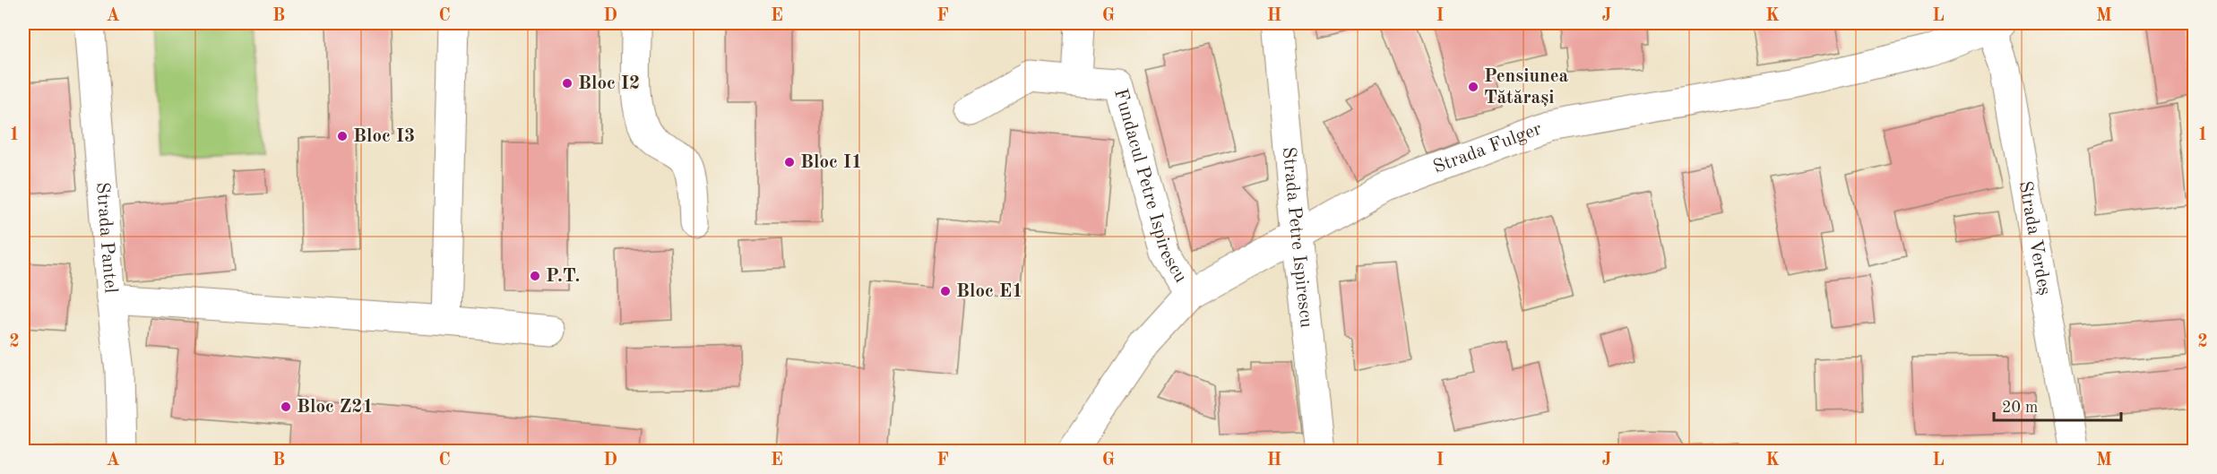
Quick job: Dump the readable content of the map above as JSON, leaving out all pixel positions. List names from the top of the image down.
{
  "streets": {
    "street": [
      "Strada Fulger",
      "Fundacul Petre Ispirescu",
      "Strada Pantel",
      "Strada Petre Ispirescu",
      "Strada Verdeș"
    ]
  },
  "crossings": [
    ["Strada Fulger", "Fundacul Petre Ispirescu"],
    ["Strada Fulger", "Strada Petre Ispirescu"],
    ["Strada Fulger", "Strada Verdeș"]
  ],
  "places": [
    "Bloc I2",
    "Pensiunea Tătărași",
    "Bloc I3",
    "Bloc I1",
    "P.T.",
    "Bloc E1",
    "Bloc Z21"
  ],
  "scale_bar": "20 m",
  "grid": {
    "columns": [
      "A",
      "B",
      "C",
      "D",
      "E",
      "F",
      "G",
      "H",
      "I",
      "J",
      "K",
      "L",
      "M"
    ],
    "rows": ["1", "2"]
  }
}
